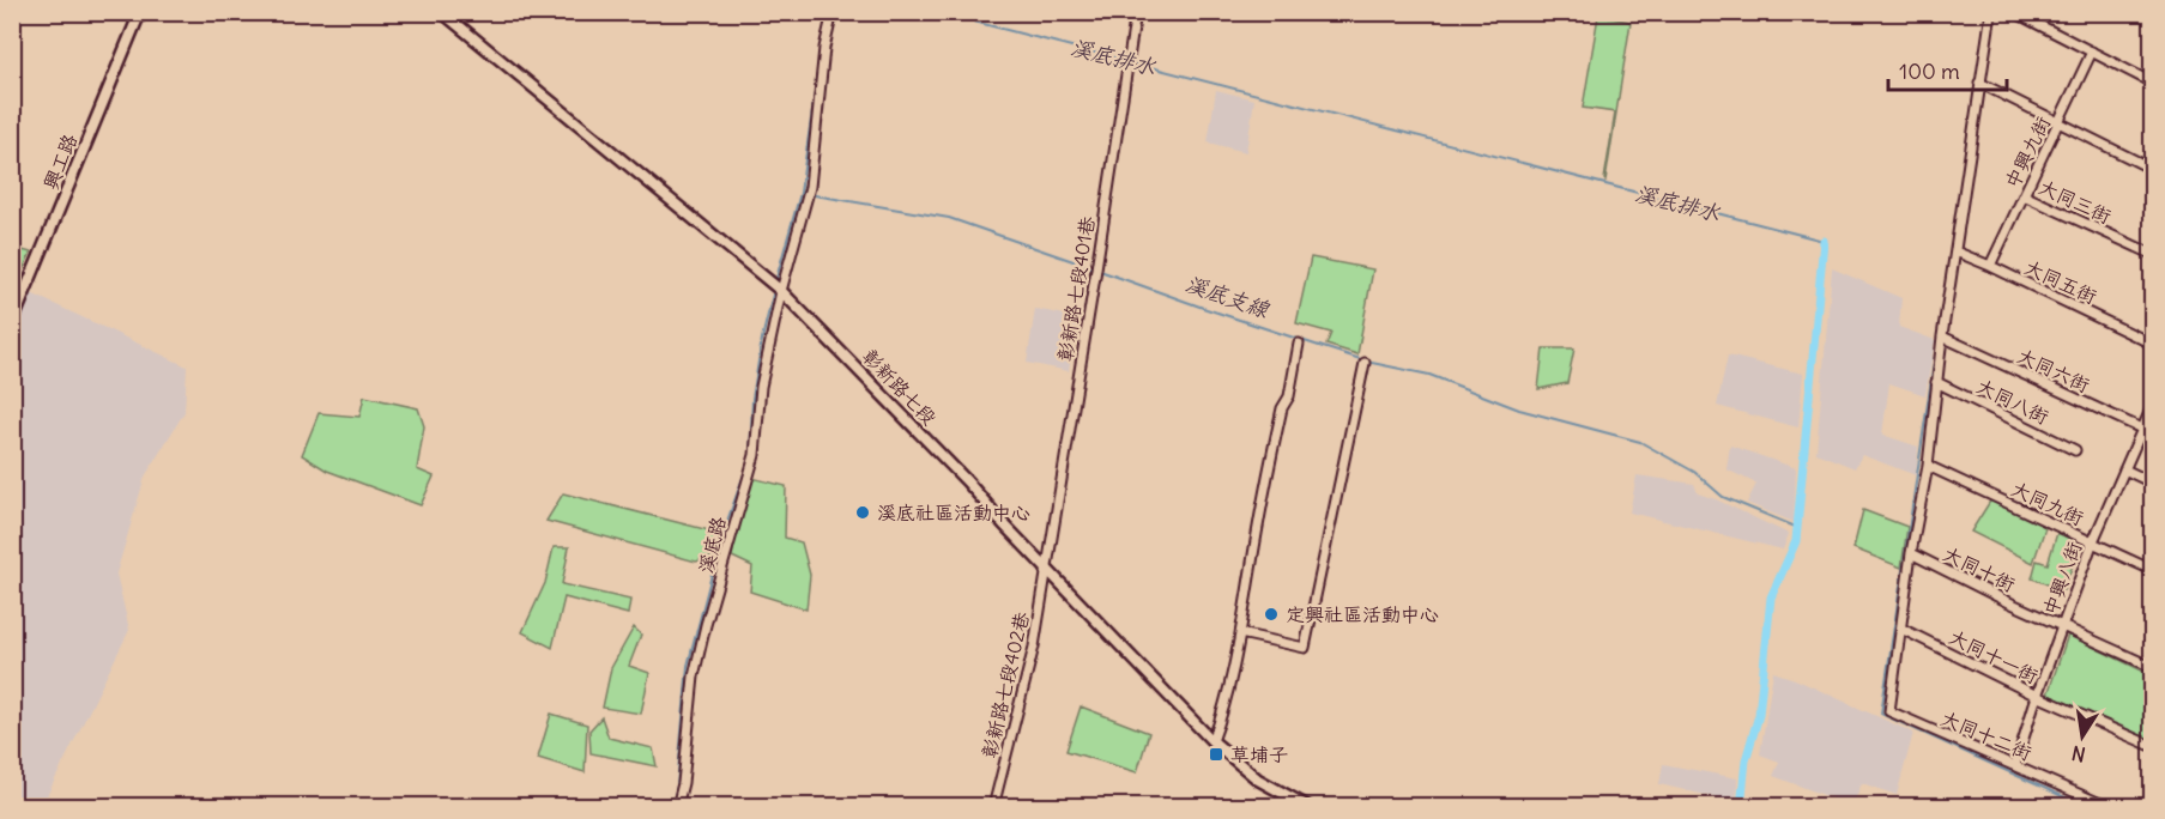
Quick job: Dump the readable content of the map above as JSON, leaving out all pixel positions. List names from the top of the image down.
{
  "streets": {
    "street": [
      "中興九街",
      "興工路",
      "大同三街",
      "大同五街",
      "彰新路七段401巷",
      "大同六街",
      "彰新路七段",
      "大同八街",
      "大同九街",
      "溪底路",
      "大同十街",
      "中興八街",
      "大同十一街",
      "彰新路七段402巷",
      "大同十二街"
    ]
  },
  "crossings": [
    ["中興九街", "大同三街"],
    ["中興九街", "大同五街"],
    ["彰新路七段401巷", "彰新路七段"],
    ["彰新路七段401巷", "彰新路七段402巷"],
    ["大同六街", "中興八街"],
    ["彰新路七段", "溪底路"],
    ["彰新路七段", "彰新路七段402巷"],
    ["大同九街", "中興八街"],
    ["大同十街", "中興八街"],
    ["中興八街", "大同十一街"],
    ["中興八街", "大同十二街"],
    ["大同十一街", "大同十二街"]
  ],
  "water": ["溪底排水", "溪底支線"],
  "places": {
    "other": ["溪底社區活動中心", "定興社區活動中心"],
    "transit": ["草埔子"]
  },
  "scale_bar": "100 m",
  "north": "bottom"
}
